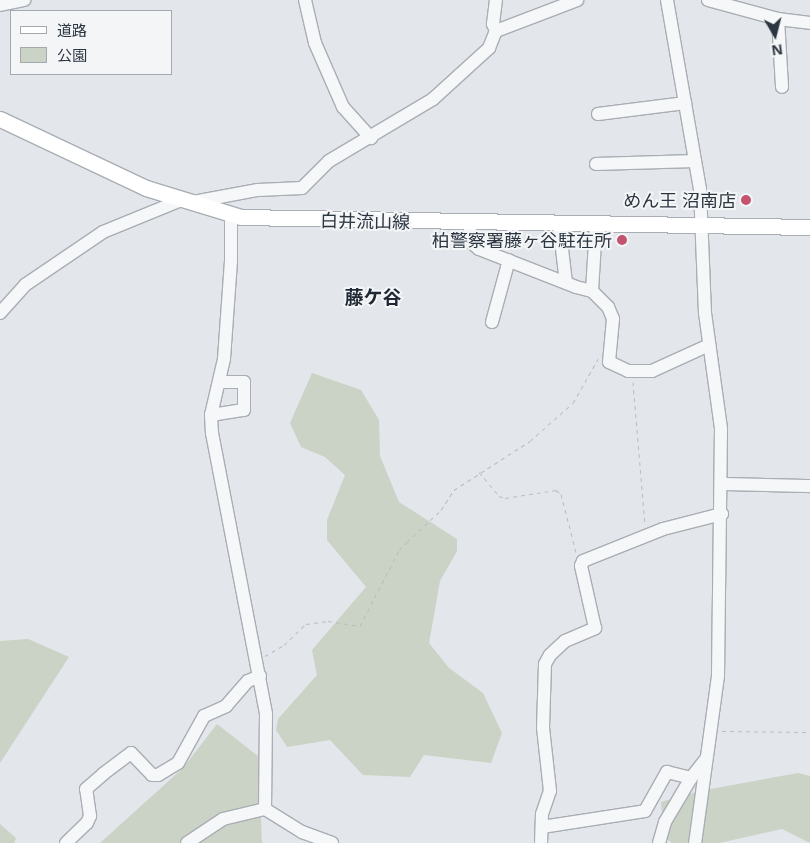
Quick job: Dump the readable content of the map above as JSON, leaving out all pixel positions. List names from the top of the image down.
{
  "streets": {
    "main road": ["白井流山線"]
  },
  "districts": ["藤ケ谷"],
  "places": ["めん王 沼南店", "柏警察署藤ヶ谷駐在所"],
  "legend": ["道路", "公園"],
  "north": "bottom"
}
